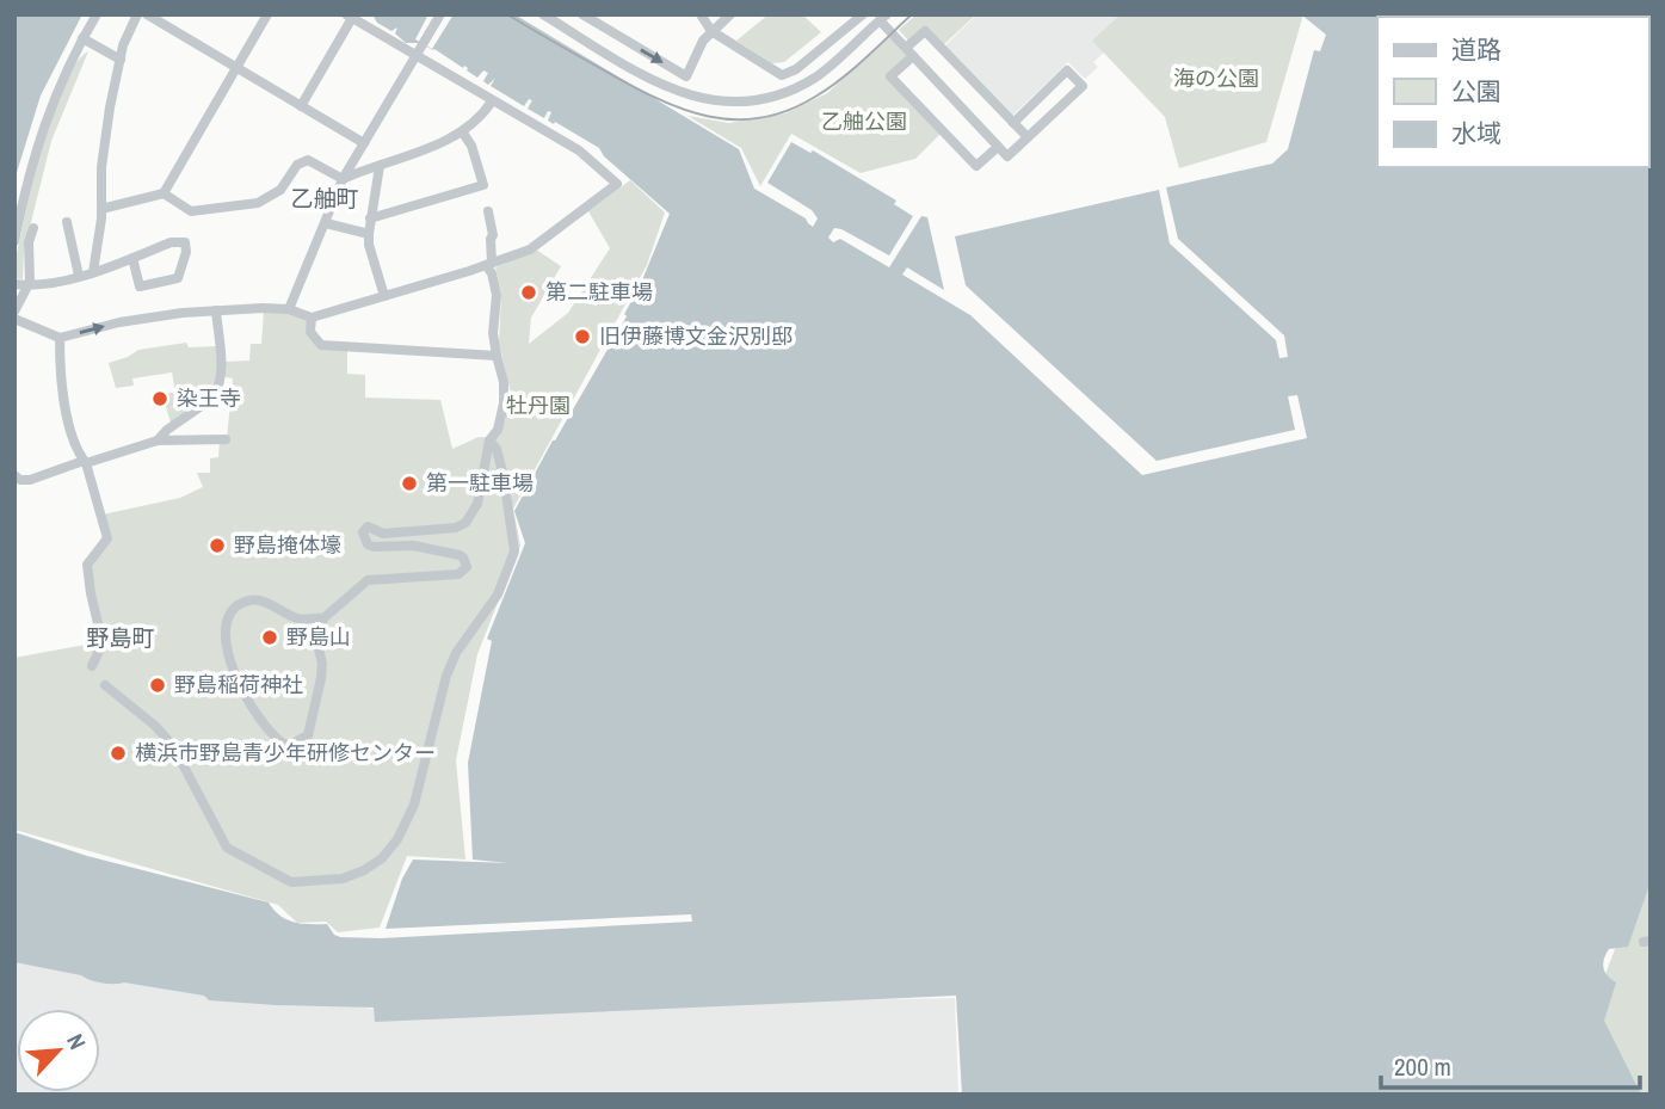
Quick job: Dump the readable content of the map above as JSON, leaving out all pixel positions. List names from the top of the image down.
{
  "districts": ["乙舳町", "野島町"],
  "parks": ["海の公園", "乙舳公園", "牡丹園"],
  "places": [
    "第二駐車場",
    "旧伊藤博文金沢別邸",
    "染王寺",
    "第一駐車場",
    "野島掩体壕",
    "野島山",
    "野島稲荷神社",
    "横浜市野島青少年研修センター"
  ],
  "legend": ["道路", "公園", "水域"],
  "scale_bar": "200 m",
  "north": "top right"
}
